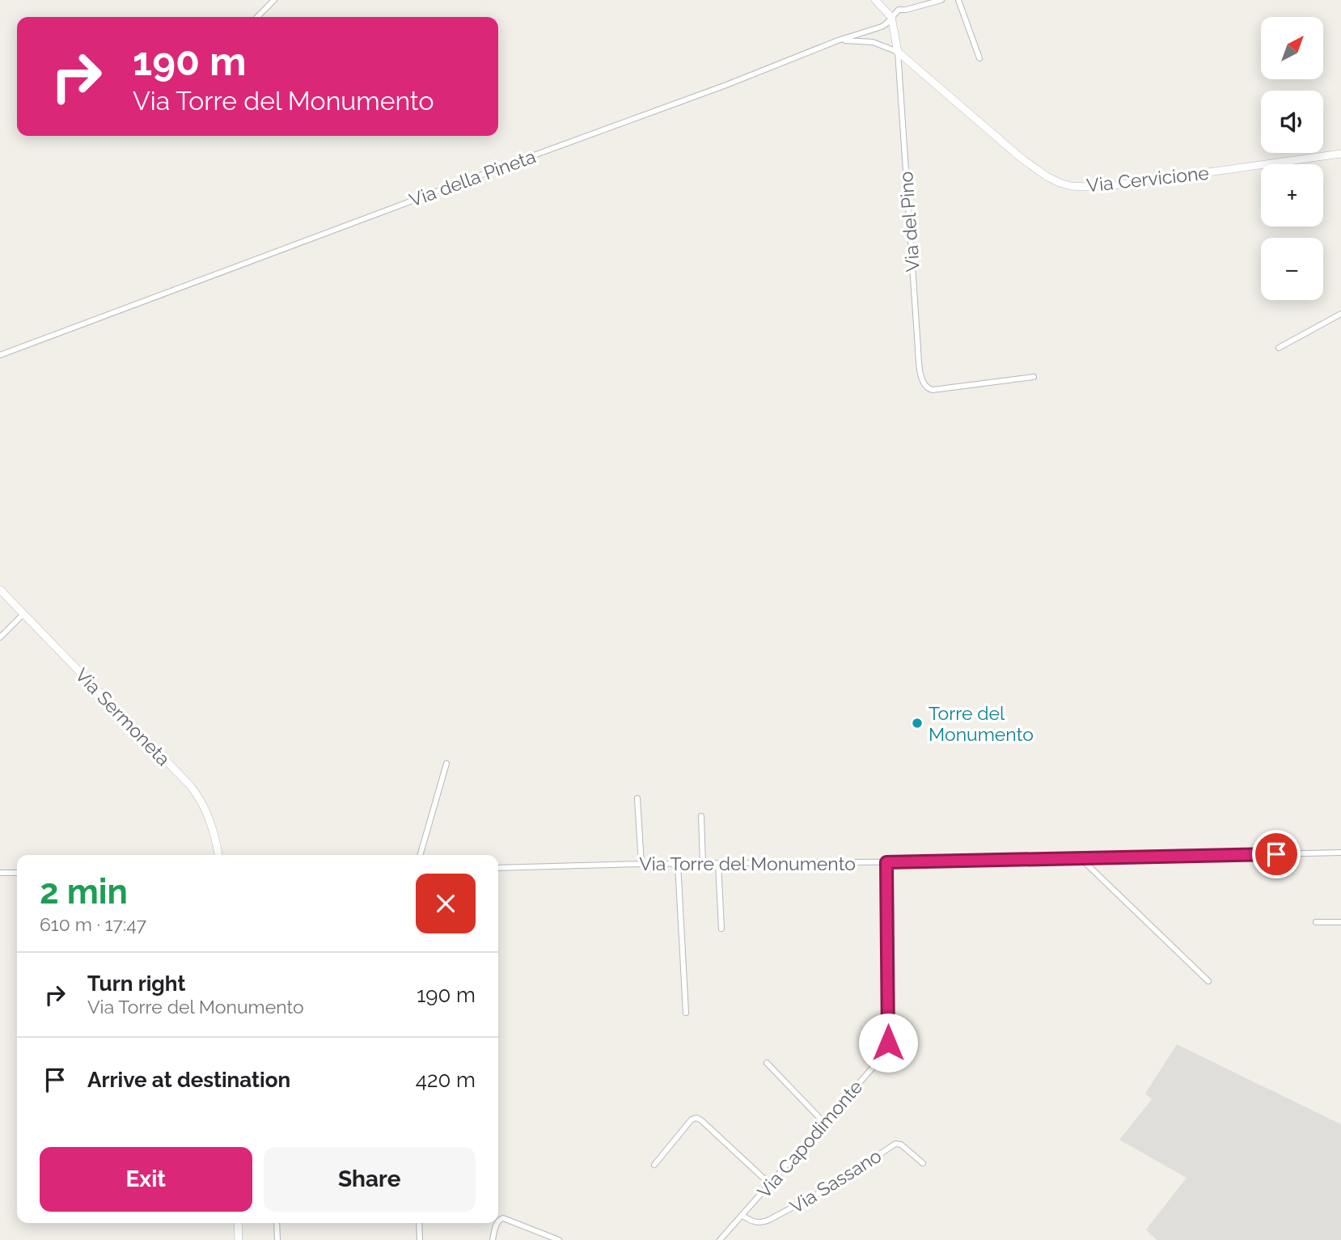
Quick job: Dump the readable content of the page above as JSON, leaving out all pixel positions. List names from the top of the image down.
{
  "streets": {
    "street": [
      "Via della Pineta",
      "Via Cervicione",
      "Via del Pino",
      "Via Sermoneta",
      "Via Torre del Monumento",
      "Via Capodimonte",
      "Via Sassano"
    ]
  },
  "crossings": [
    ["Via della Pineta", "Via Cervicione"],
    ["Via Cervicione", "Via del Pino"],
    ["Via Torre del Monumento", "Via Capodimonte"],
    ["Via Capodimonte", "Via Sassano"]
  ],
  "places": ["Torre del Monumento"],
  "north": "top right",
  "page": {
    "map_buttons": ["+", "−"],
    "turn": ["190 m", "Via Torre del Monumento"],
    "heading": ["2 min", "610 m · 17:47"],
    "list": [
      {
        "name": "Turn right",
        "note": "Via Torre del Monumento",
        "value": "190 m"
      },
      {
        "name": "Arrive at destination",
        "value": "420 m"
      }
    ],
    "buttons": ["Exit", "Share"]
  }
}
